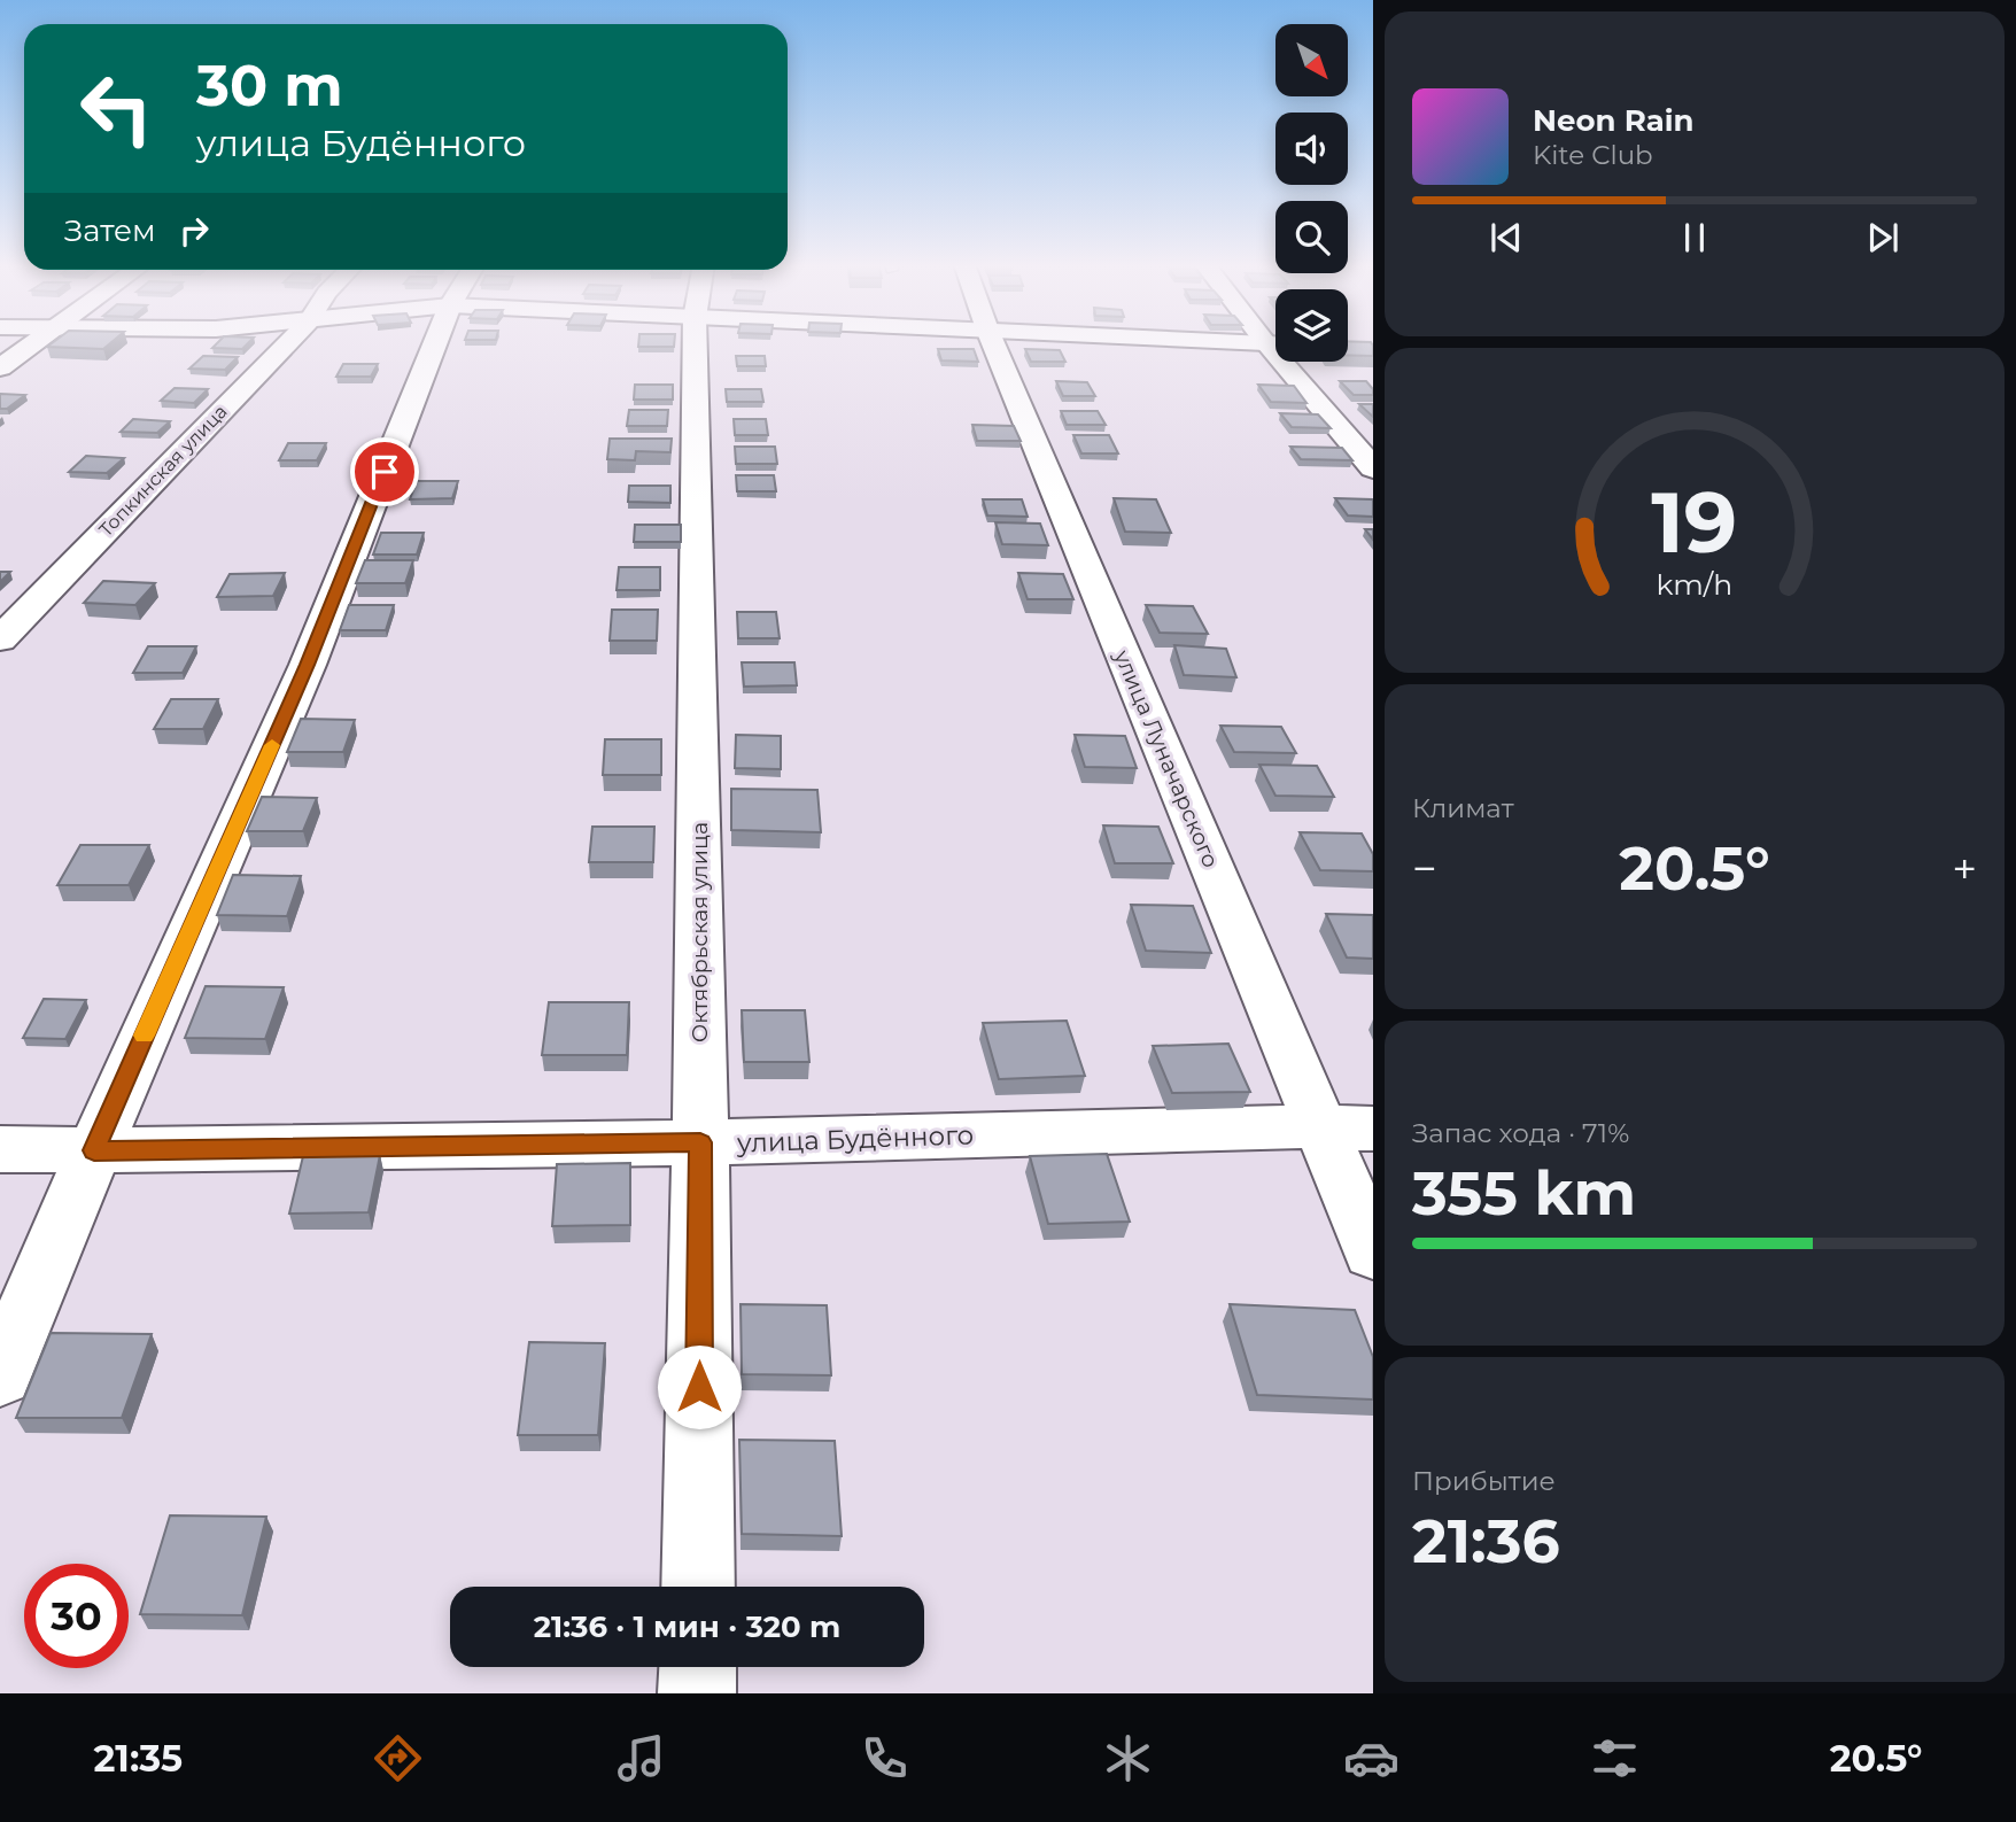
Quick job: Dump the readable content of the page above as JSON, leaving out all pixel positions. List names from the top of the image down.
{
  "streets": {
    "street": [
      "Топкинская улица",
      "улица Луначарского",
      "Октябрьская улица",
      "улица Будённого"
    ]
  },
  "crossings": [
    ["улица Луначарского", "улица Будённого"],
    ["Октябрьская улица", "улица Будённого"]
  ],
  "north": "bottom right",
  "page": {
    "turn": ["30 m", "улица Будённого"],
    "song": ["Neon Rain", "Kite Club"],
    "then": "Затем",
    "tile": [
      "Климат",
      ["Запас хода · 71%", "355 km"],
      ["Прибытие", "21:36"]
    ],
    "heat": ["−", "20.5°", "+"],
    "limit": "30",
    "trip": "21:36 · 1 мин · 320 m",
    "tabs": ["21:35", "20.5°"],
    "gauge": ["19", "km/h"]
  }
}
